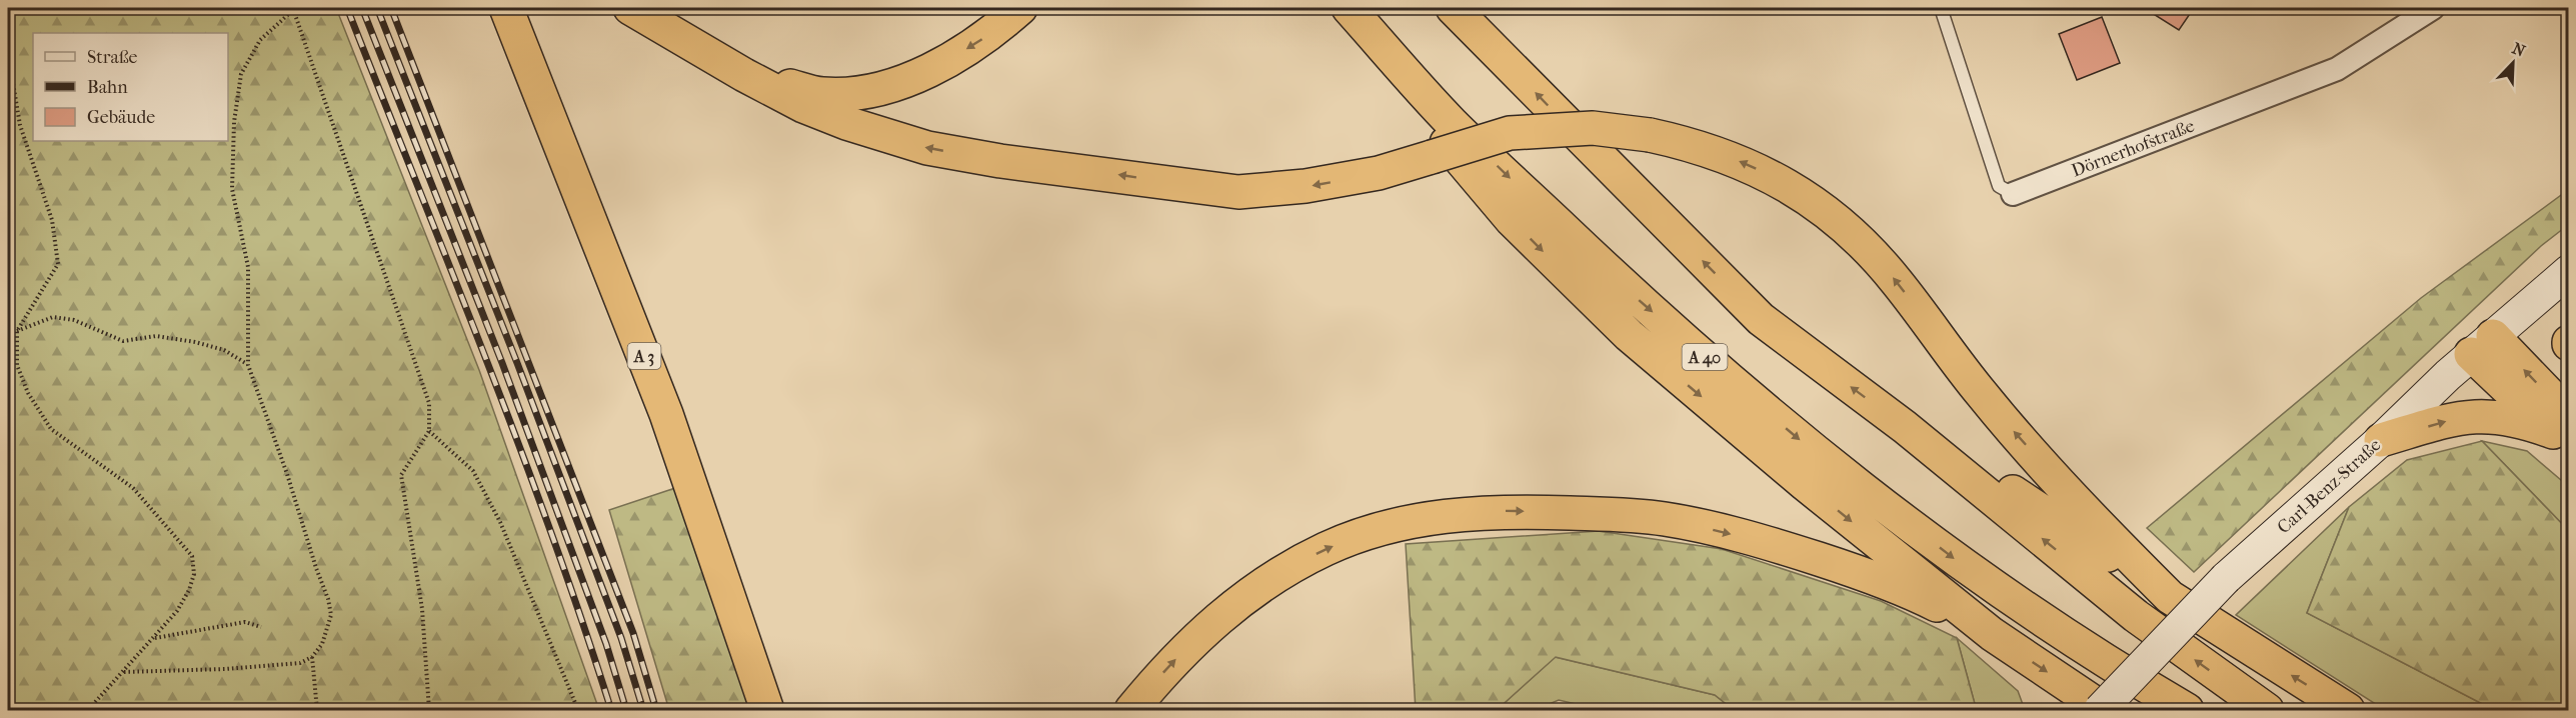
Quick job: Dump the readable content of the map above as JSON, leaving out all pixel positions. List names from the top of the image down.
{
  "streets": {
    "highway": ["A 3", "A 40"],
    "main road": ["Carl-Benz-Straße"],
    "street": ["Dörnerhofstraße"]
  },
  "legend": ["Straße", "Bahn", "Gebäude"],
  "north": "top right"
}
